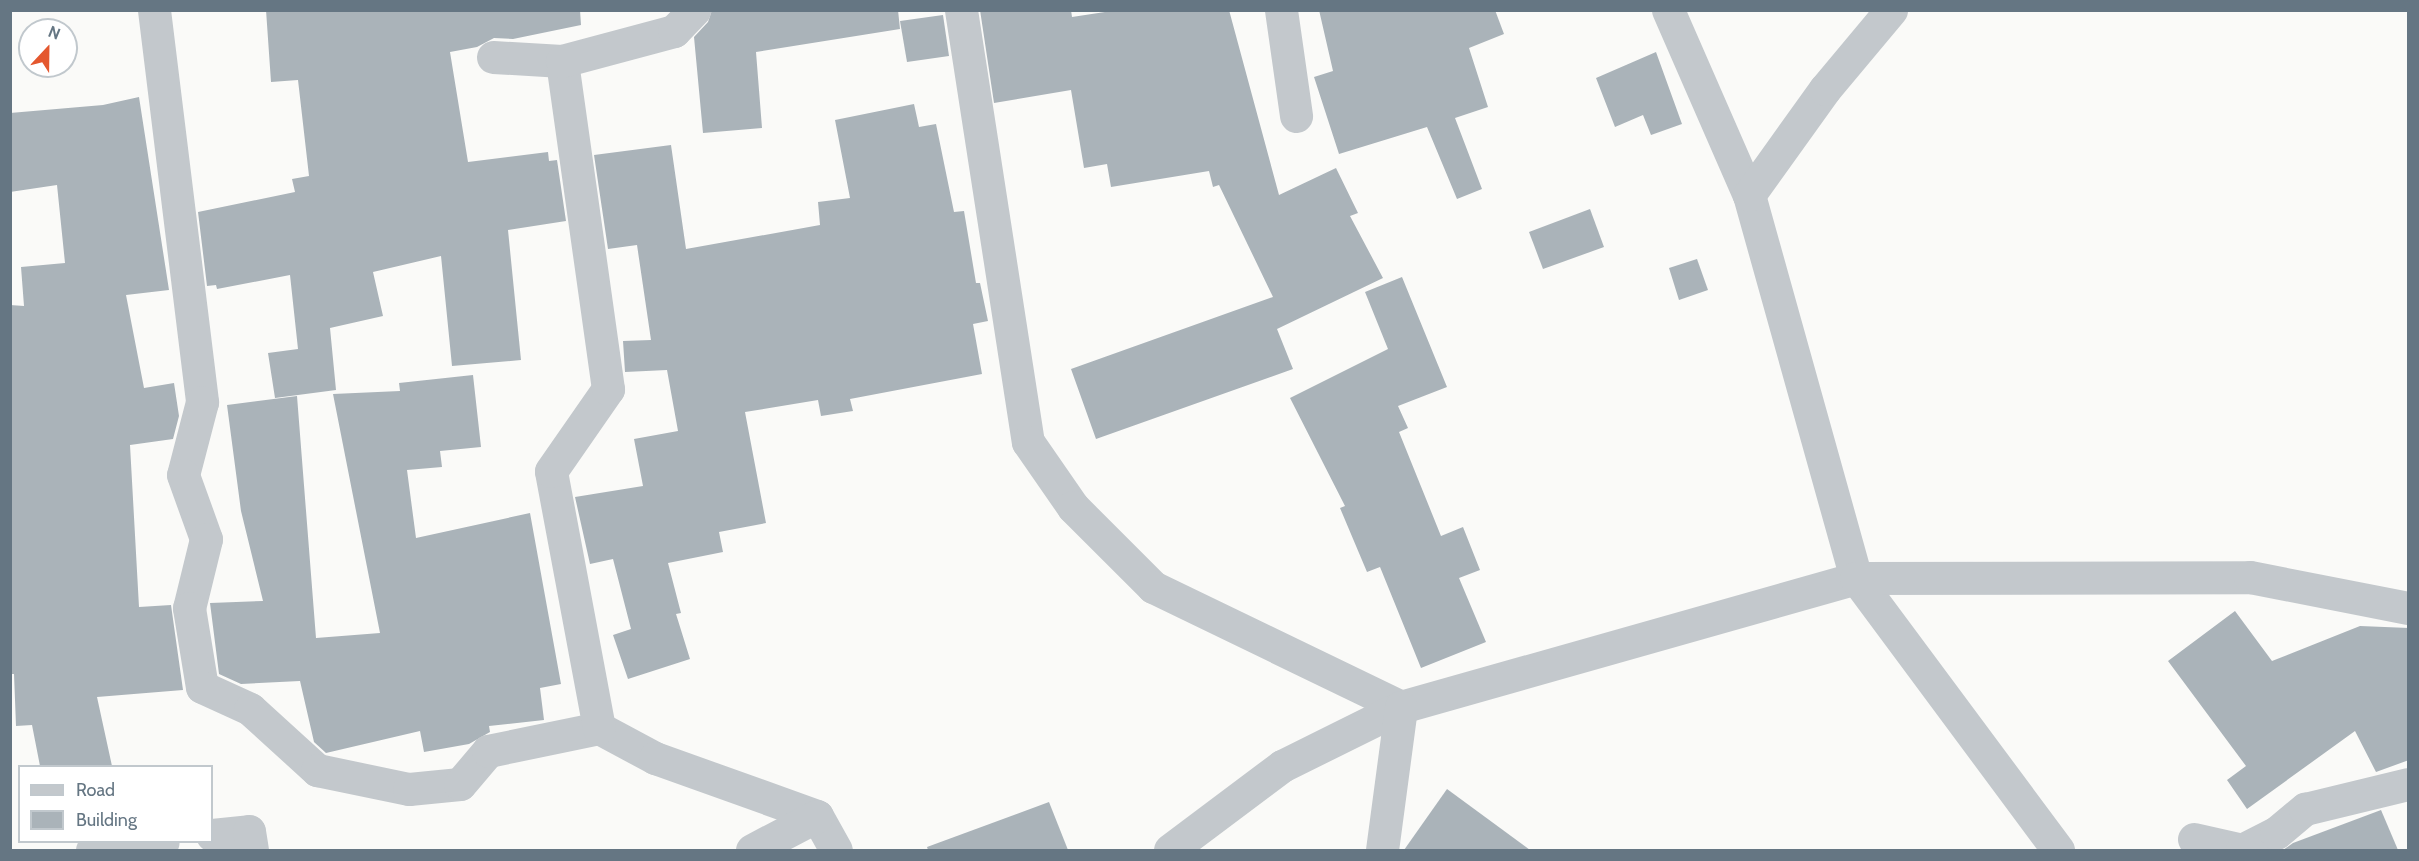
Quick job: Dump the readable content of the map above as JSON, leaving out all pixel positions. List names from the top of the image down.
{
  "legend": ["Road", "Building"],
  "north": "top"
}
